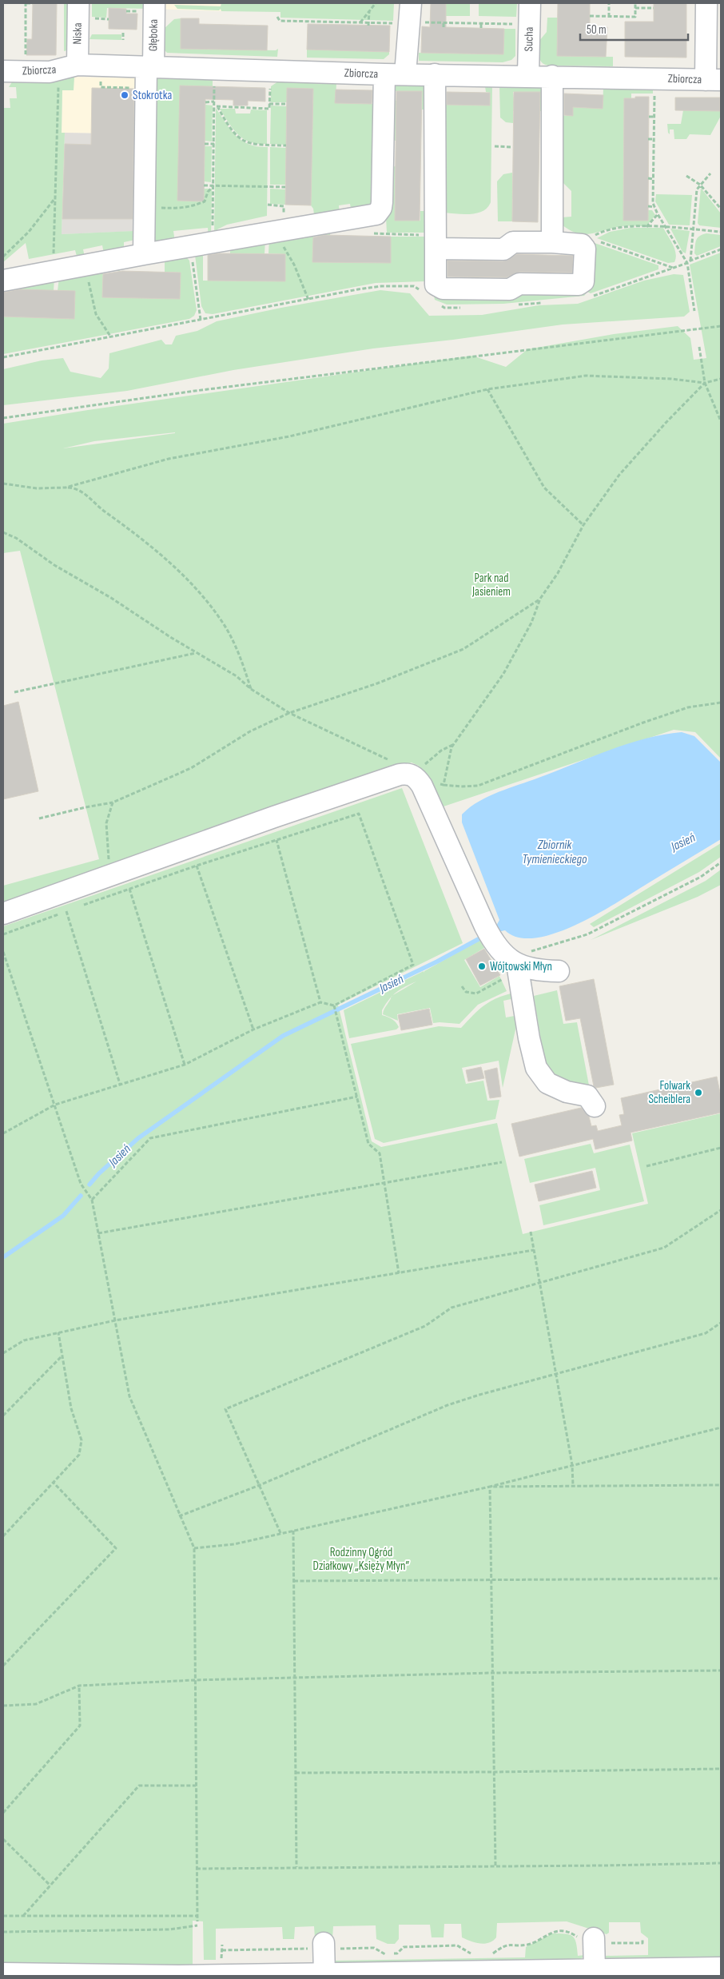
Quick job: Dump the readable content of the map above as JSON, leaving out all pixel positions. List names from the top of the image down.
{
  "streets": {
    "street": [
      "Niska",
      "Głęboka",
      "Sucha",
      "Zbiorcza"
    ]
  },
  "crossings": [
    ["Niska", "Zbiorcza"],
    ["Głęboka", "Zbiorcza"],
    ["Sucha", "Zbiorcza"]
  ],
  "water": ["Jasień", "Zbiornik Tymienieckiego"],
  "parks": ["Park nad Jasieniem", "Rodzinny Ogród Działkowy „Księży Młyn”"],
  "places": ["Stokrotka", "Wójtowski Młyn", "Folwark Scheiblera"],
  "scale_bar": "50 m"
}
